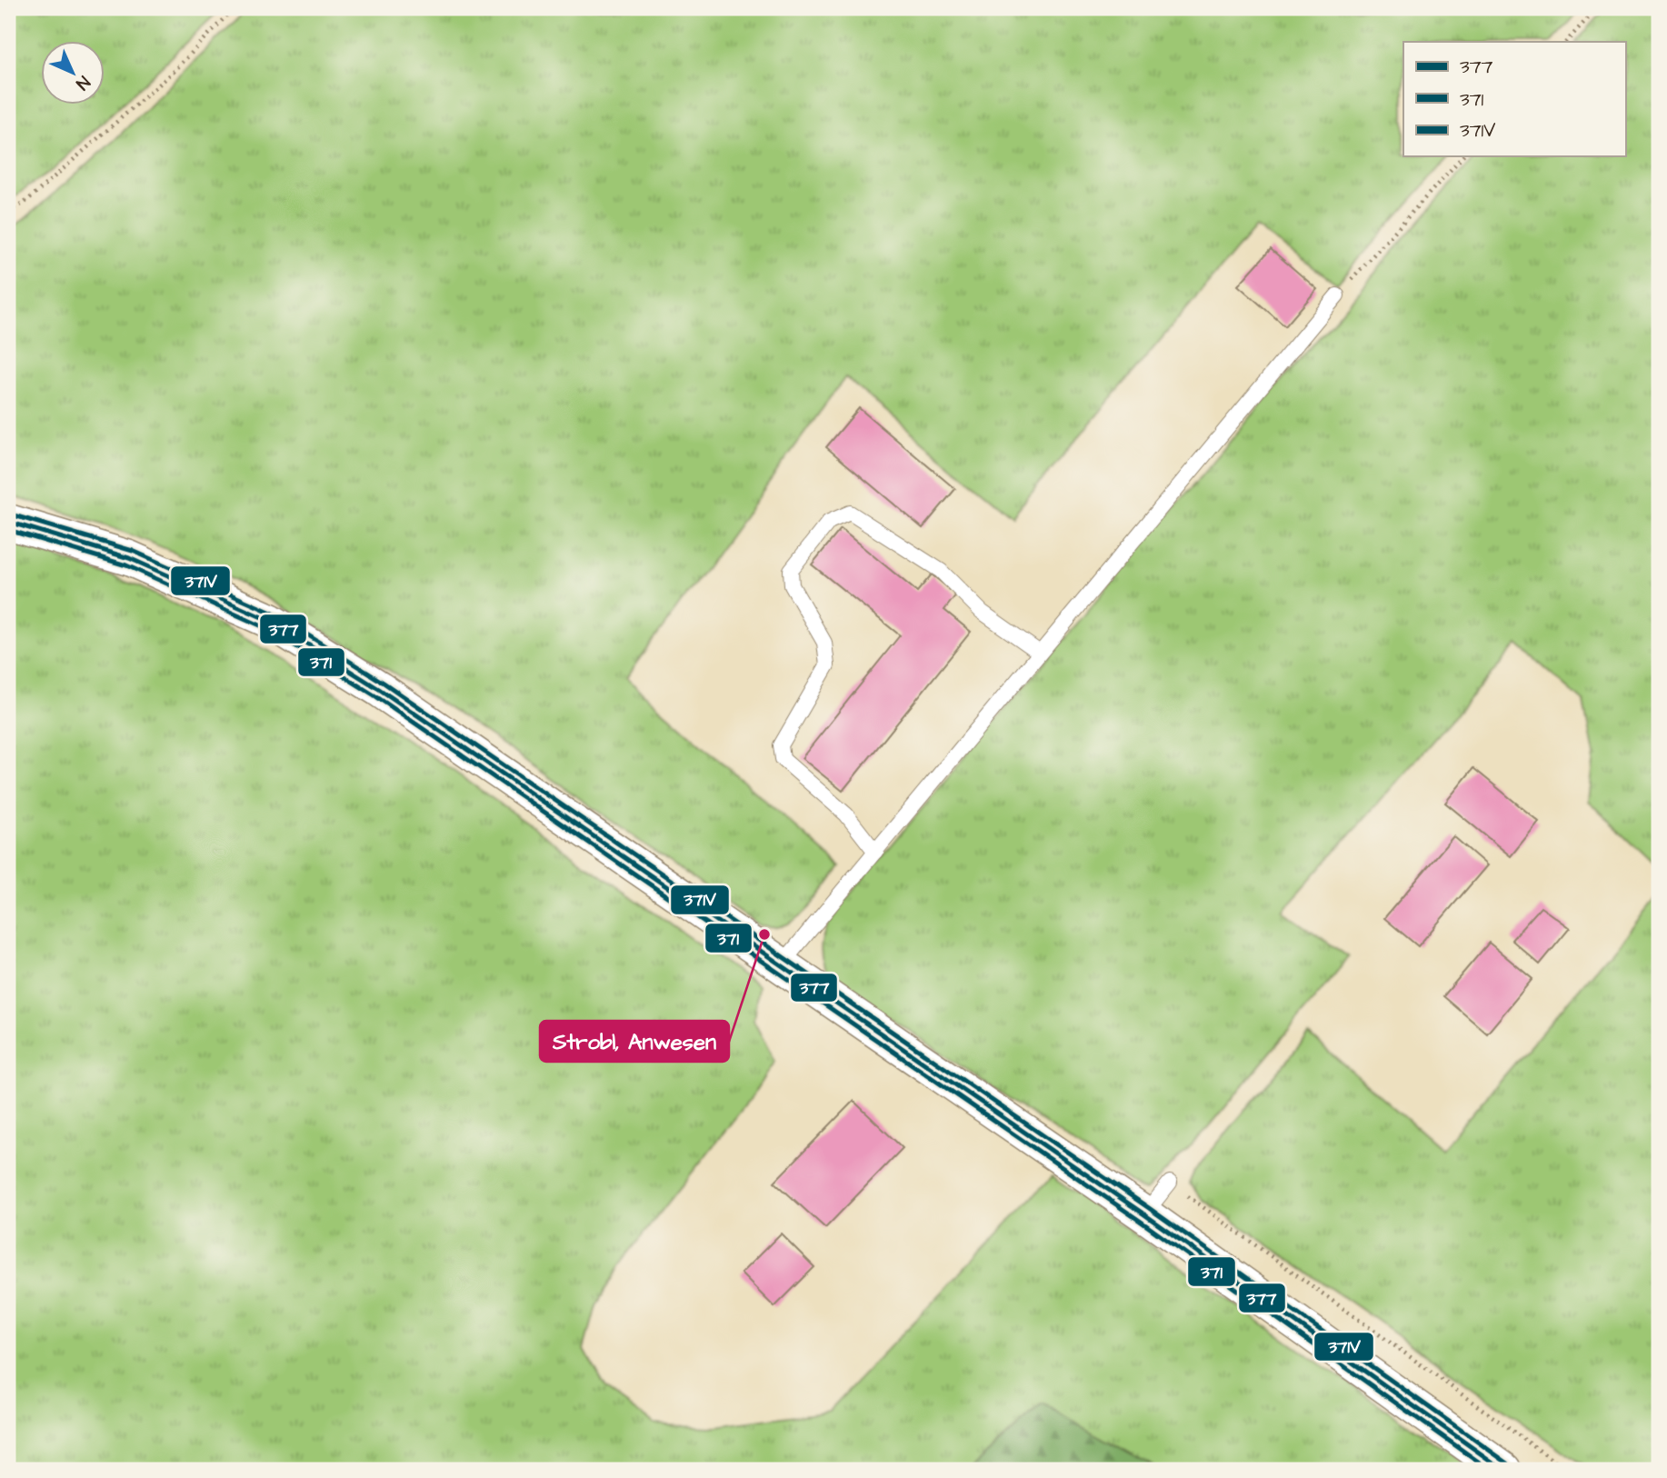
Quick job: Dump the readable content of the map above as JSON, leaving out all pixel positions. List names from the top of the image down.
{
  "places": ["Strobl, Anwesen"],
  "lines": ["transit line 371V", "transit line 377", "transit line 371"],
  "legend": ["377", "371", "371V"],
  "north": "bottom right"
}
